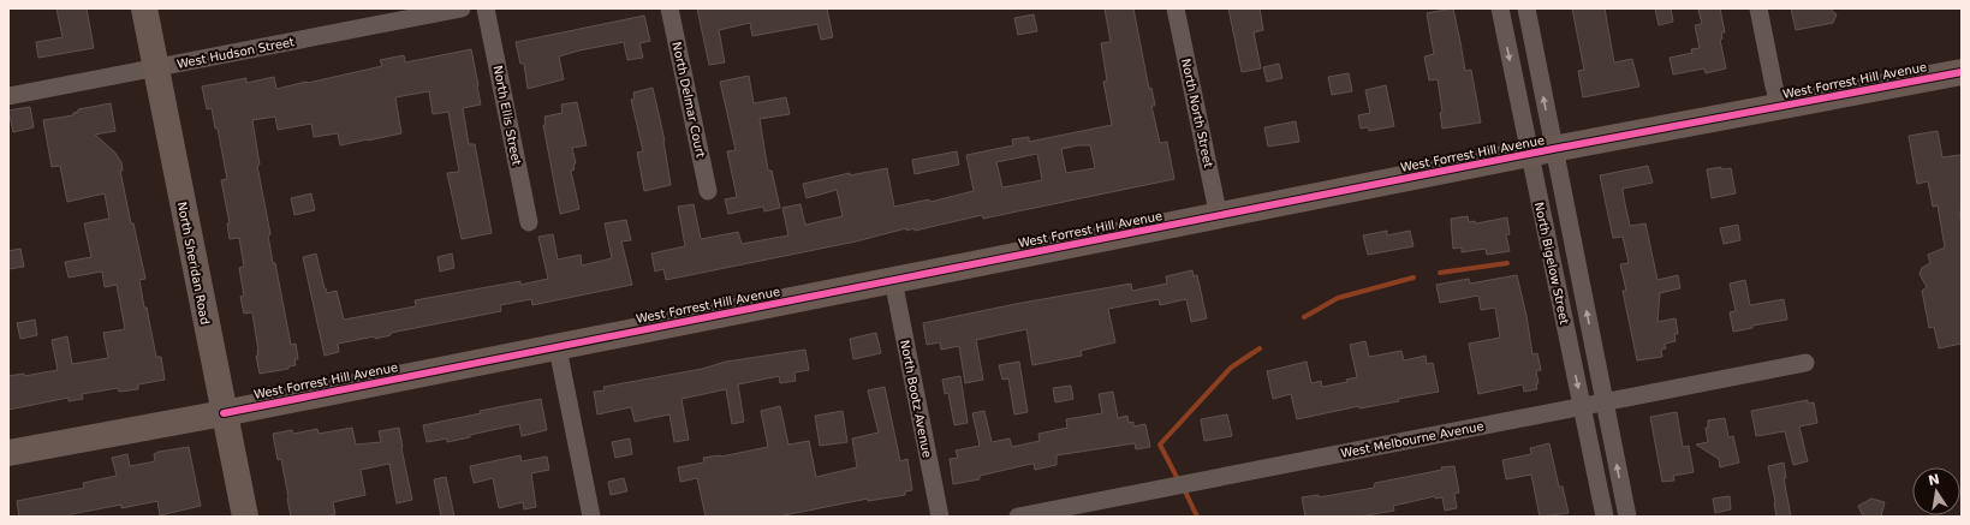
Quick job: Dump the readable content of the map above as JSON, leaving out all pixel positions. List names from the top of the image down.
{
  "streets": {
    "main road": ["West Forrest Hill Avenue", "North Sheridan Road"],
    "street": [
      "West Hudson Street",
      "North Delmar Court",
      "North North Street",
      "North Ellis Street",
      "North Bigelow Street",
      "North Bootz Avenue",
      "West Melbourne Avenue"
    ]
  },
  "crossings": [
    ["West Hudson Street", "North Sheridan Road"],
    ["West Forrest Hill Avenue", "North North Street"],
    ["West Forrest Hill Avenue", "North Sheridan Road"],
    ["West Forrest Hill Avenue", "North Bigelow Street"],
    ["West Forrest Hill Avenue", "North Bootz Avenue"],
    ["North Bigelow Street", "West Melbourne Avenue"]
  ],
  "north": "top"
}
